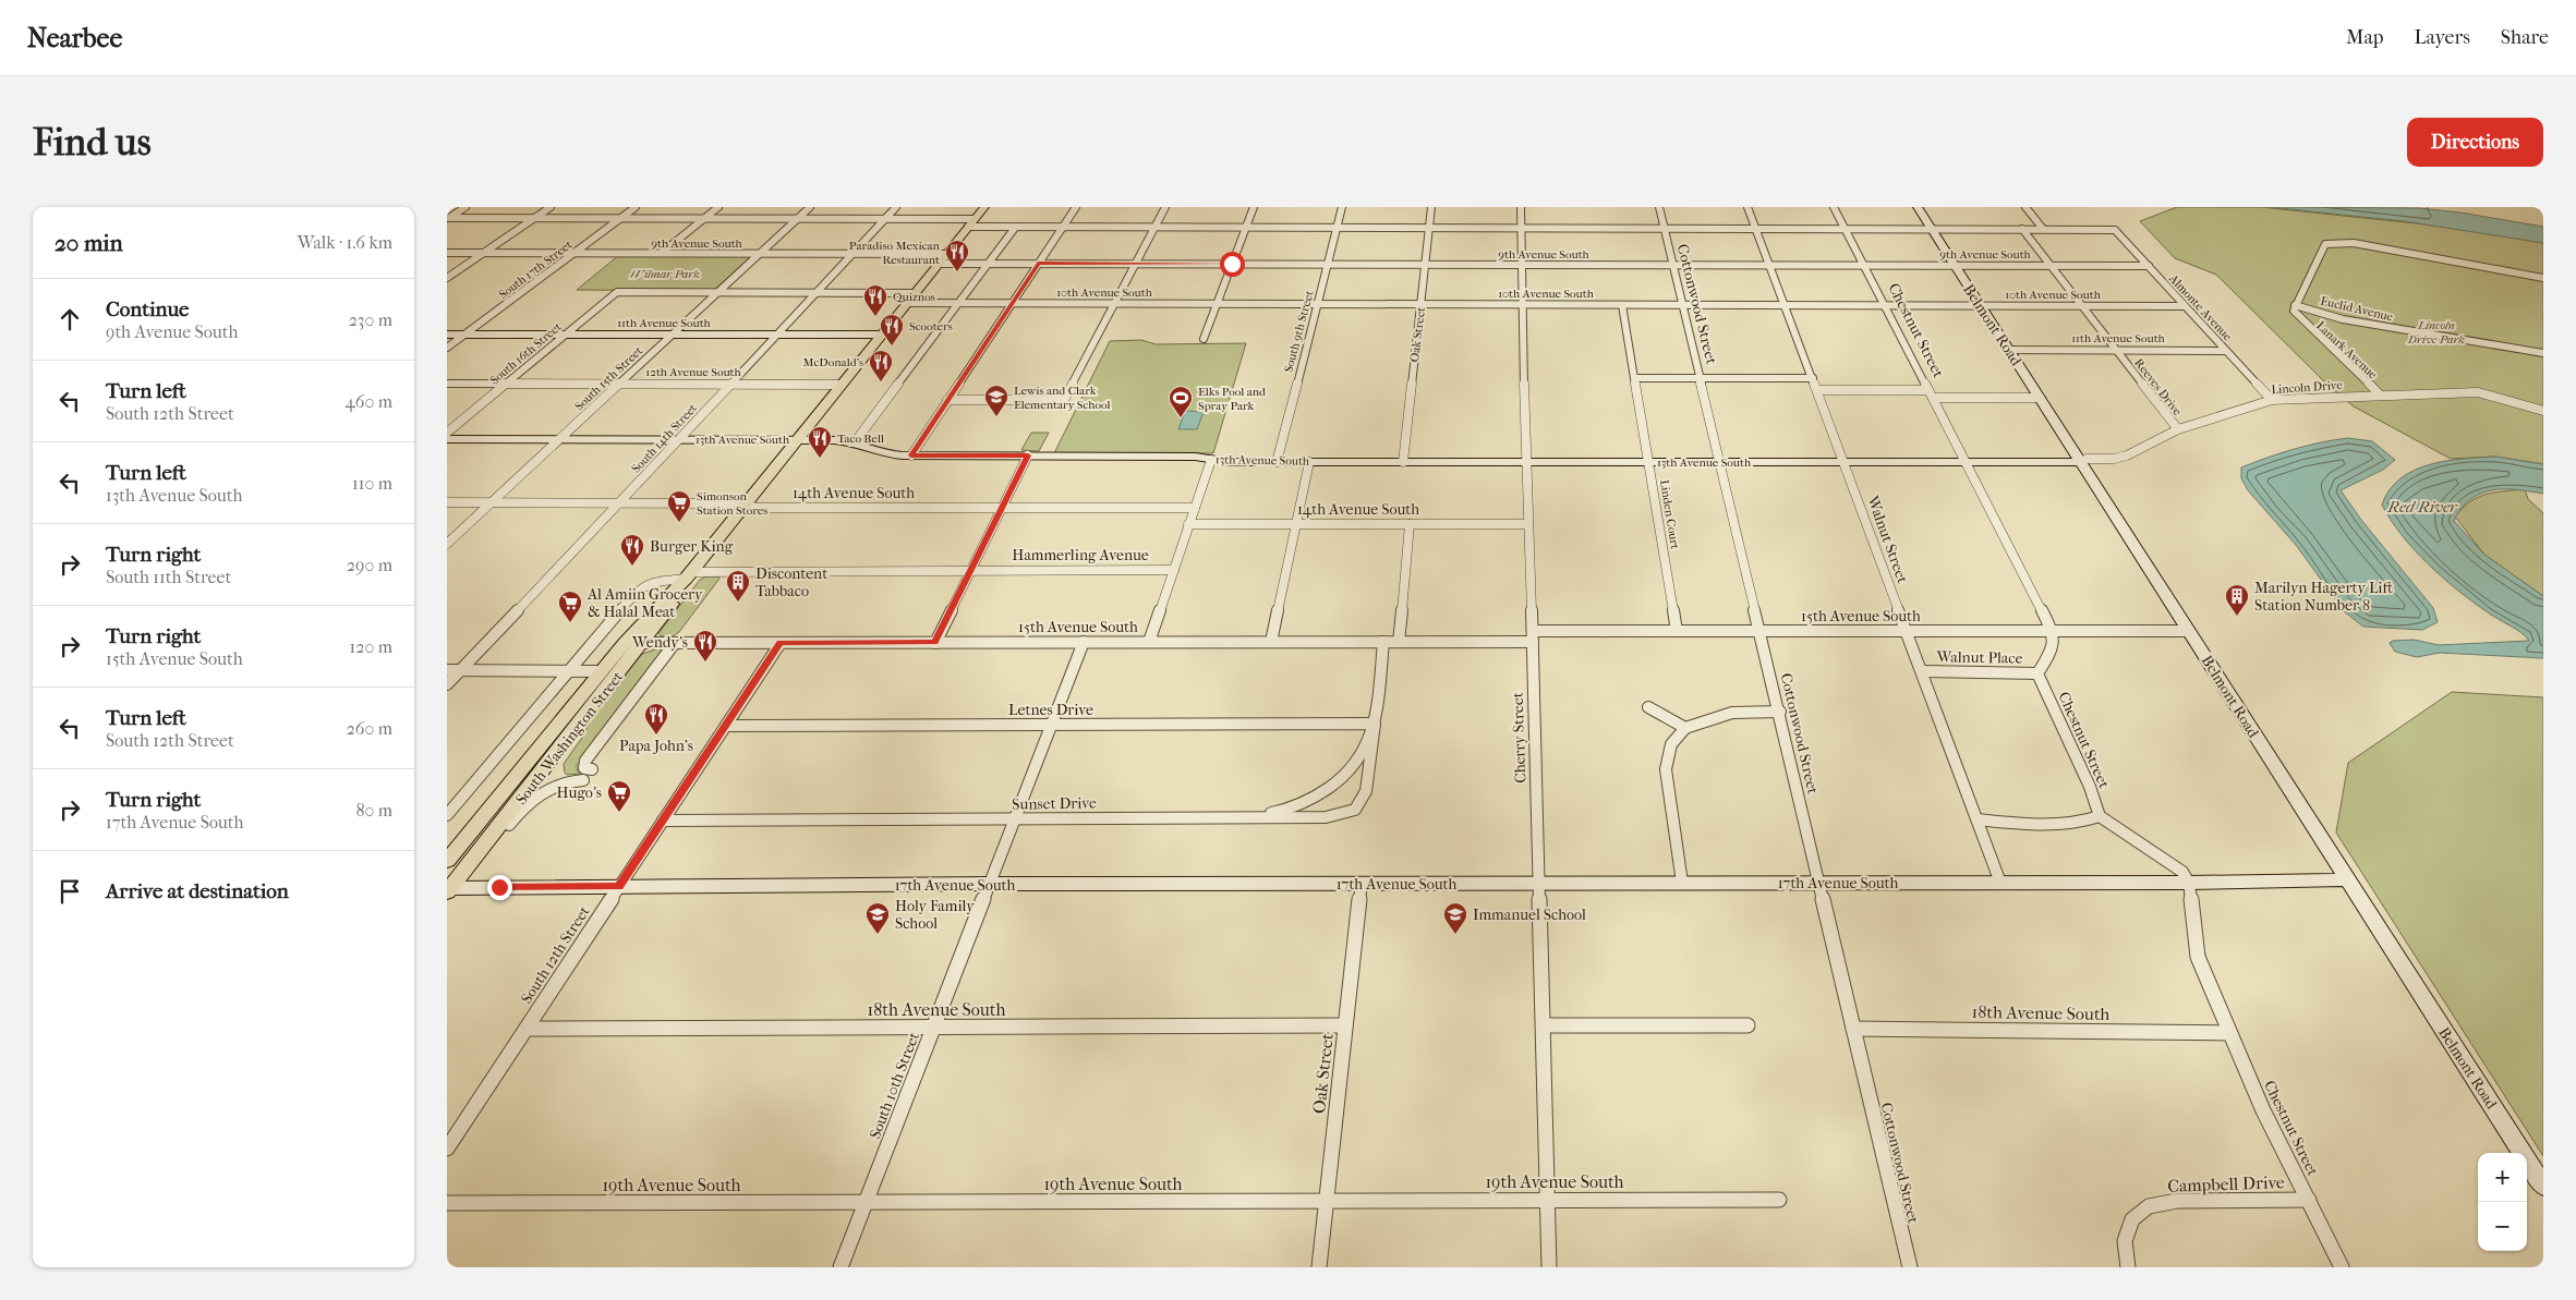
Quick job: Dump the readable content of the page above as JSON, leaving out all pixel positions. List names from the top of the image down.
{
  "streets": {
    "main road": ["South Washington Street"],
    "street": [
      "9th Avenue South",
      "South 17th Street",
      "10th Avenue South",
      "Cottonwood Street",
      "Almonte Avenue",
      "Euclid Avenue",
      "11th Avenue South",
      "Belmont Road",
      "Chestnut Street",
      "South 9th Street",
      "Oak Street",
      "Lanark Avenue",
      "South 16th Street",
      "12th Avenue South",
      "South 15th Street",
      "Reeves Drive",
      "Lincoln Drive",
      "South 14th Street",
      "13th Avenue South",
      "14th Avenue South",
      "Linden Court",
      "Walnut Street",
      "Hammerling Avenue",
      "15th Avenue South",
      "Walnut Place",
      "Letnes Drive",
      "Cherry Street",
      "Sunset Drive",
      "17th Avenue South",
      "South 12th Street",
      "18th Avenue South",
      "South 10th Street",
      "19th Avenue South",
      "Campbell Drive"
    ]
  },
  "crossings": [
    ["9th Avenue South", "South 17th Street"],
    ["9th Avenue South", "Cottonwood Street"],
    ["9th Avenue South", "Almonte Avenue"],
    ["9th Avenue South", "Belmont Road"],
    ["9th Avenue South", "Chestnut Street"],
    ["9th Avenue South", "South 9th Street"],
    ["9th Avenue South", "Oak Street"],
    ["9th Avenue South", "South 15th Street"],
    ["9th Avenue South", "Reeves Drive"],
    ["9th Avenue South", "South 14th Street"],
    ["9th Avenue South", "Walnut Street"],
    ["9th Avenue South", "South Washington Street"],
    ["9th Avenue South", "Cherry Street"],
    ["South 17th Street", "11th Avenue South"],
    ["10th Avenue South", "Cottonwood Street"],
    ["10th Avenue South", "Almonte Avenue"],
    ["10th Avenue South", "Belmont Road"],
    ["10th Avenue South", "Chestnut Street"],
    ["10th Avenue South", "South 9th Street"],
    ["10th Avenue South", "Oak Street"],
    ["10th Avenue South", "Reeves Drive"],
    ["10th Avenue South", "Linden Court"],
    ["10th Avenue South", "Walnut Street"],
    ["10th Avenue South", "South Washington Street"],
    ["10th Avenue South", "Cherry Street"],
    ["Cottonwood Street", "13th Avenue South"],
    ["Cottonwood Street", "15th Avenue South"],
    ["Cottonwood Street", "17th Avenue South"],
    ["Cottonwood Street", "18th Avenue South"],
    ["Almonte Avenue", "11th Avenue South"],
    ["Almonte Avenue", "Lincoln Drive"],
    ["Euclid Avenue", "Lanark Avenue"],
    ["11th Avenue South", "Belmont Road"],
    ["11th Avenue South", "South 16th Street"],
    ["11th Avenue South", "South 15th Street"],
    ["11th Avenue South", "Reeves Drive"],
    ["11th Avenue South", "South 14th Street"],
    ["11th Avenue South", "South Washington Street"],
    ["Belmont Road", "Lincoln Drive"],
    ["Belmont Road", "13th Avenue South"],
    ["Belmont Road", "15th Avenue South"],
    ["Belmont Road", "17th Avenue South"],
    ["Chestnut Street", "13th Avenue South"],
    ["Chestnut Street", "15th Avenue South"],
    ["Chestnut Street", "Walnut Place"],
    ["Chestnut Street", "17th Avenue South"],
    ["Chestnut Street", "18th Avenue South"],
    ["Chestnut Street", "Campbell Drive"],
    ["South 9th Street", "13th Avenue South"],
    ["Oak Street", "13th Avenue South"],
    ["Oak Street", "17th Avenue South"],
    ["Oak Street", "18th Avenue South"],
    ["Oak Street", "19th Avenue South"],
    ["Lanark Avenue", "Lincoln Drive"],
    ["South 16th Street", "12th Avenue South"],
    ["South 16th Street", "South 15th Street"],
    ["12th Avenue South", "South 15th Street"],
    ["12th Avenue South", "South 14th Street"],
    ["12th Avenue South", "South Washington Street"],
    ["South 15th Street", "13th Avenue South"],
    ["South 15th Street", "14th Avenue South"],
    ["Reeves Drive", "Lincoln Drive"],
    ["Lincoln Drive", "13th Avenue South"],
    ["South 14th Street", "13th Avenue South"],
    ["South 14th Street", "14th Avenue South"],
    ["13th Avenue South", "Linden Court"],
    ["13th Avenue South", "Walnut Street"],
    ["13th Avenue South", "South Washington Street"],
    ["13th Avenue South", "Cherry Street"],
    ["14th Avenue South", "South Washington Street"],
    ["14th Avenue South", "Cherry Street"],
    ["Linden Court", "15th Avenue South"],
    ["Walnut Street", "15th Avenue South"],
    ["Walnut Street", "Walnut Place"],
    ["Walnut Street", "17th Avenue South"],
    ["Hammerling Avenue", "South Washington Street"],
    ["15th Avenue South", "South Washington Street"],
    ["15th Avenue South", "Cherry Street"],
    ["15th Avenue South", "South 12th Street"],
    ["15th Avenue South", "South 10th Street"],
    ["Letnes Drive", "Sunset Drive"],
    ["Letnes Drive", "South 12th Street"],
    ["Letnes Drive", "South 10th Street"],
    ["South Washington Street", "17th Avenue South"],
    ["Cherry Street", "17th Avenue South"],
    ["Cherry Street", "19th Avenue South"],
    ["Sunset Drive", "South 12th Street"],
    ["Sunset Drive", "South 10th Street"],
    ["17th Avenue South", "South 12th Street"],
    ["17th Avenue South", "South 10th Street"],
    ["South 12th Street", "18th Avenue South"],
    ["18th Avenue South", "South 10th Street"],
    ["South 10th Street", "19th Avenue South"]
  ],
  "water": ["Red River"],
  "parks": ["Wilmar Park", "Lincoln Drive Park"],
  "places": {
    "restaurant": [
      "Paradiso Mexican Restaurant",
      "Quiznos",
      "Scooters",
      "McDonald's",
      "Taco Bell",
      "Burger King",
      "Wendy's",
      "Papa John's"
    ],
    "school or university": ["Lewis and Clark Elementary School", "Holy Family School", "Immanuel School"],
    "sports": ["Elks Pool and Spray Park"],
    "supermarket": ["Simonson Station Stores", "Al Amiin Grocery & Halal Meat", "Hugo's"],
    "building": ["Discontent Tabbaco", "Marilyn Hagerty Lift Station Number 8"]
  },
  "page": {
    "header": "Nearbee",
    "nav": ["Map", "Layers", "Share"],
    "buttons": "Directions",
    "title": "Find us",
    "heading": ["20 min", "Walk · 1.6 km"],
    "list": [
      ["Continue", "9th Avenue South", "230 m"],
      ["Turn left", "South 12th Street", "460 m"],
      ["Turn left", "13th Avenue South", "110 m"],
      ["Turn right", "South 11th Street", "290 m"],
      ["Turn right", "15th Avenue South", "120 m"],
      ["Turn left", "South 12th Street", "260 m"],
      ["Turn right", "17th Avenue South", "80 m"],
      "Arrive at destination"
    ],
    "map_buttons": ["+", "−"]
  }
}
